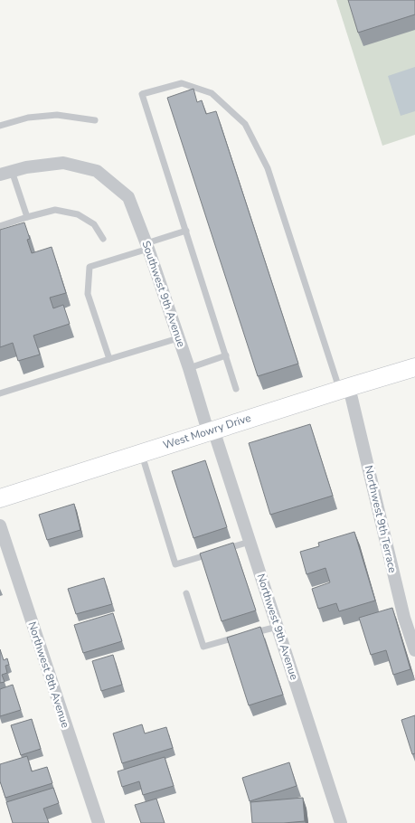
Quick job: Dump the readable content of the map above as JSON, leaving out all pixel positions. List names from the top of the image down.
{
  "streets": {
    "street": [
      "Southwest 9th Avenue",
      "West Mowry Drive",
      "Northwest 9th Terrace",
      "Northwest 9th Avenue",
      "Northwest 8th Avenue"
    ]
  },
  "crossings": [
    ["Southwest 9th Avenue", "West Mowry Drive"],
    ["Southwest 9th Avenue", "Northwest 9th Avenue"],
    ["West Mowry Drive", "Northwest 9th Terrace"],
    ["West Mowry Drive", "Northwest 9th Avenue"]
  ]
}
